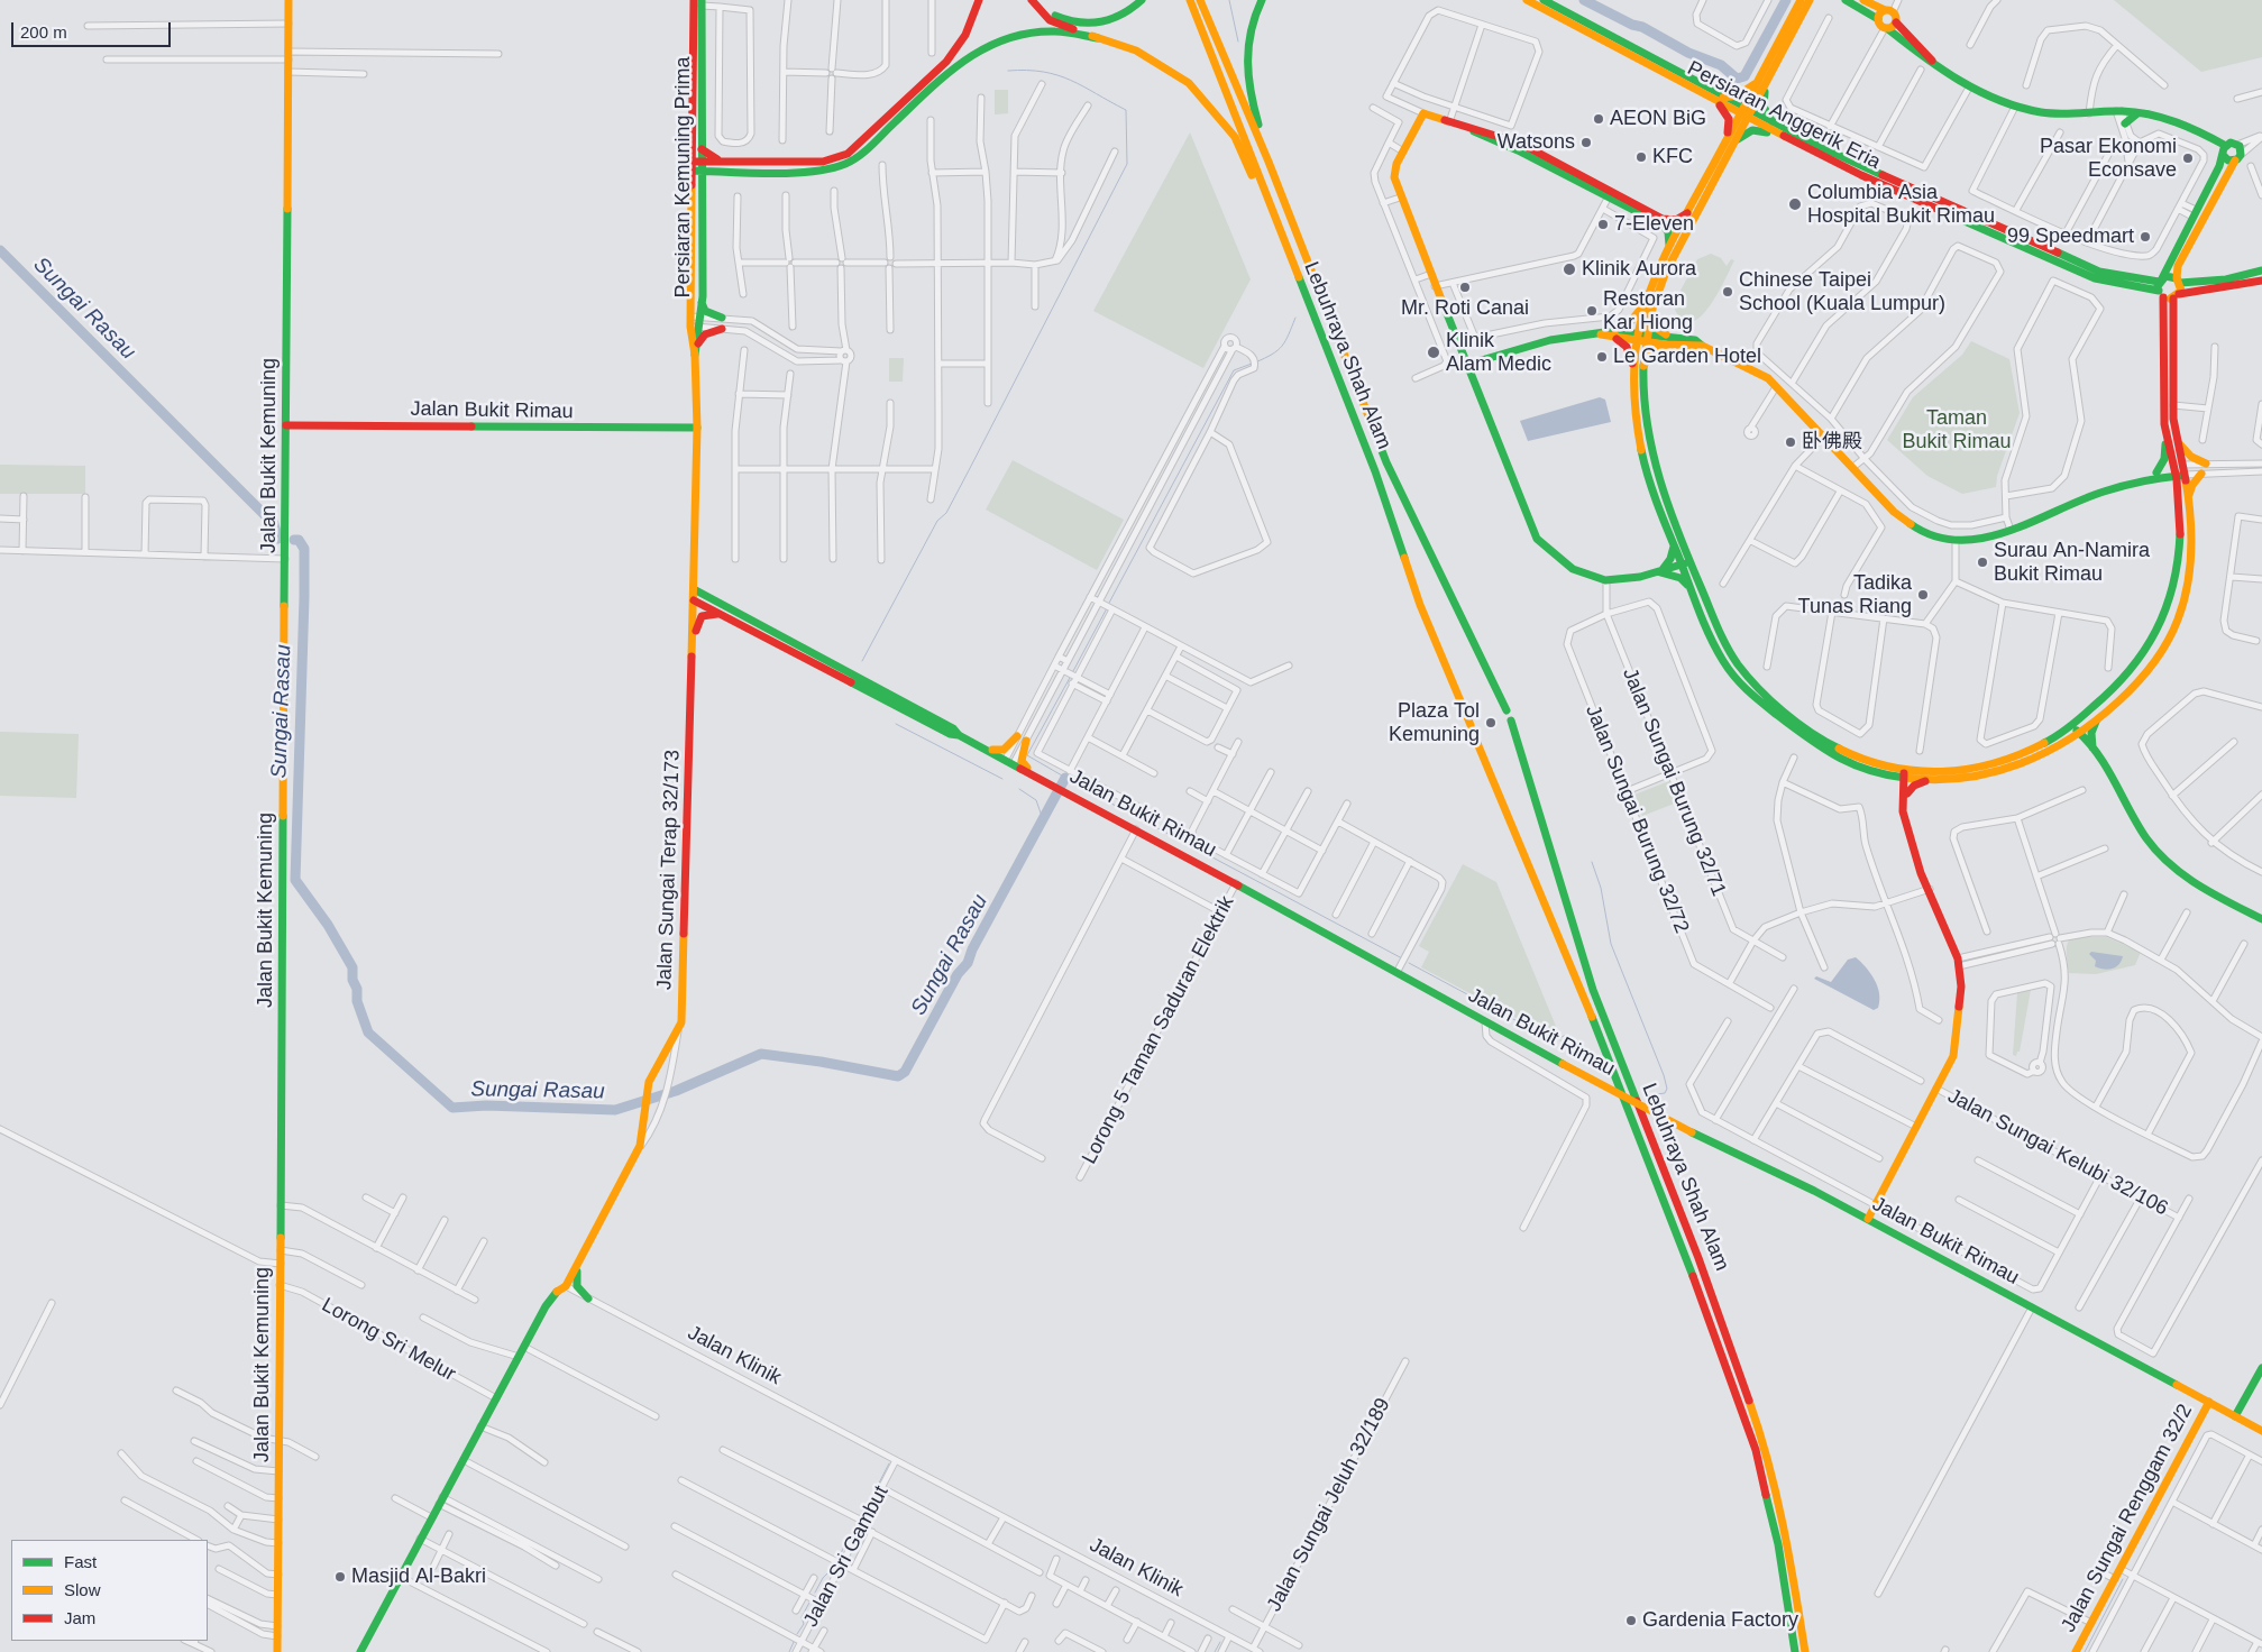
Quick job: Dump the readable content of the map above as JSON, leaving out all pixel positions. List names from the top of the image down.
{
  "streets": {
    "main road": [
      "Persiaran Anggerik Eria",
      "Persiaran Kemuning Prima",
      "Lebuhraya Shah Alam",
      "Jalan Bukit Rimau",
      "Jalan Bukit Kemuning",
      "Jalan Sungai Terap 32/173",
      "Jalan Sungai Renggam 32/2"
    ],
    "street": [
      "Jalan Sungai Burung 32/71",
      "Jalan Sungai Burung 32/72",
      "Lorong 5 Taman Saduran Elektrik",
      "Jalan Sungai Kelubi 32/106",
      "Lorong Sri Melur",
      "Jalan Klinik",
      "Jalan Sungai Jeluh 32/189",
      "Jalan Sri Gambut"
    ]
  },
  "crossings": [
    ["Persiaran Kemuning Prima", "Jalan Bukit Rimau"],
    ["Persiaran Kemuning Prima", "Jalan Sungai Terap 32/173"],
    ["Jalan Bukit Rimau", "Jalan Bukit Kemuning"],
    ["Jalan Bukit Rimau", "Jalan Sungai Terap 32/173"],
    ["Jalan Bukit Rimau", "Lorong 5 Taman Saduran Elektrik"],
    ["Jalan Bukit Rimau", "Jalan Sungai Renggam 32/2"],
    ["Jalan Bukit Kemuning", "Lorong Sri Melur"],
    ["Jalan Sungai Burung 32/71", "Jalan Sungai Burung 32/72"],
    ["Jalan Sungai Terap 32/173", "Jalan Klinik"],
    ["Jalan Klinik", "Jalan Sungai Jeluh 32/189"],
    ["Jalan Klinik", "Jalan Sri Gambut"]
  ],
  "water": ["Sungai Rasau"],
  "parks": ["Taman Bukit Rimau"],
  "places": [
    "AEON BiG",
    "Watsons",
    "KFC",
    "Pasar Ekonomi Econsave",
    "Columbia Asia Hospital Bukit Rimau",
    "7-Eleven",
    "99 Speedmart",
    "Klinik Aurora",
    "Mr. Roti Canai",
    "Chinese Taipei School (Kuala Lumpur)",
    "Restoran Kar Hiong",
    "Klinik Alam Medic",
    "Le Garden Hotel",
    "卧佛殿",
    "Surau An-Namira Bukit Rimau",
    "Tadika Tunas Riang",
    "Plaza Tol Kemuning",
    "Masjid Al-Bakri",
    "Gardenia Factory"
  ],
  "legend": ["Fast", "Slow", "Jam"],
  "scale_bar": "200 m"
}
